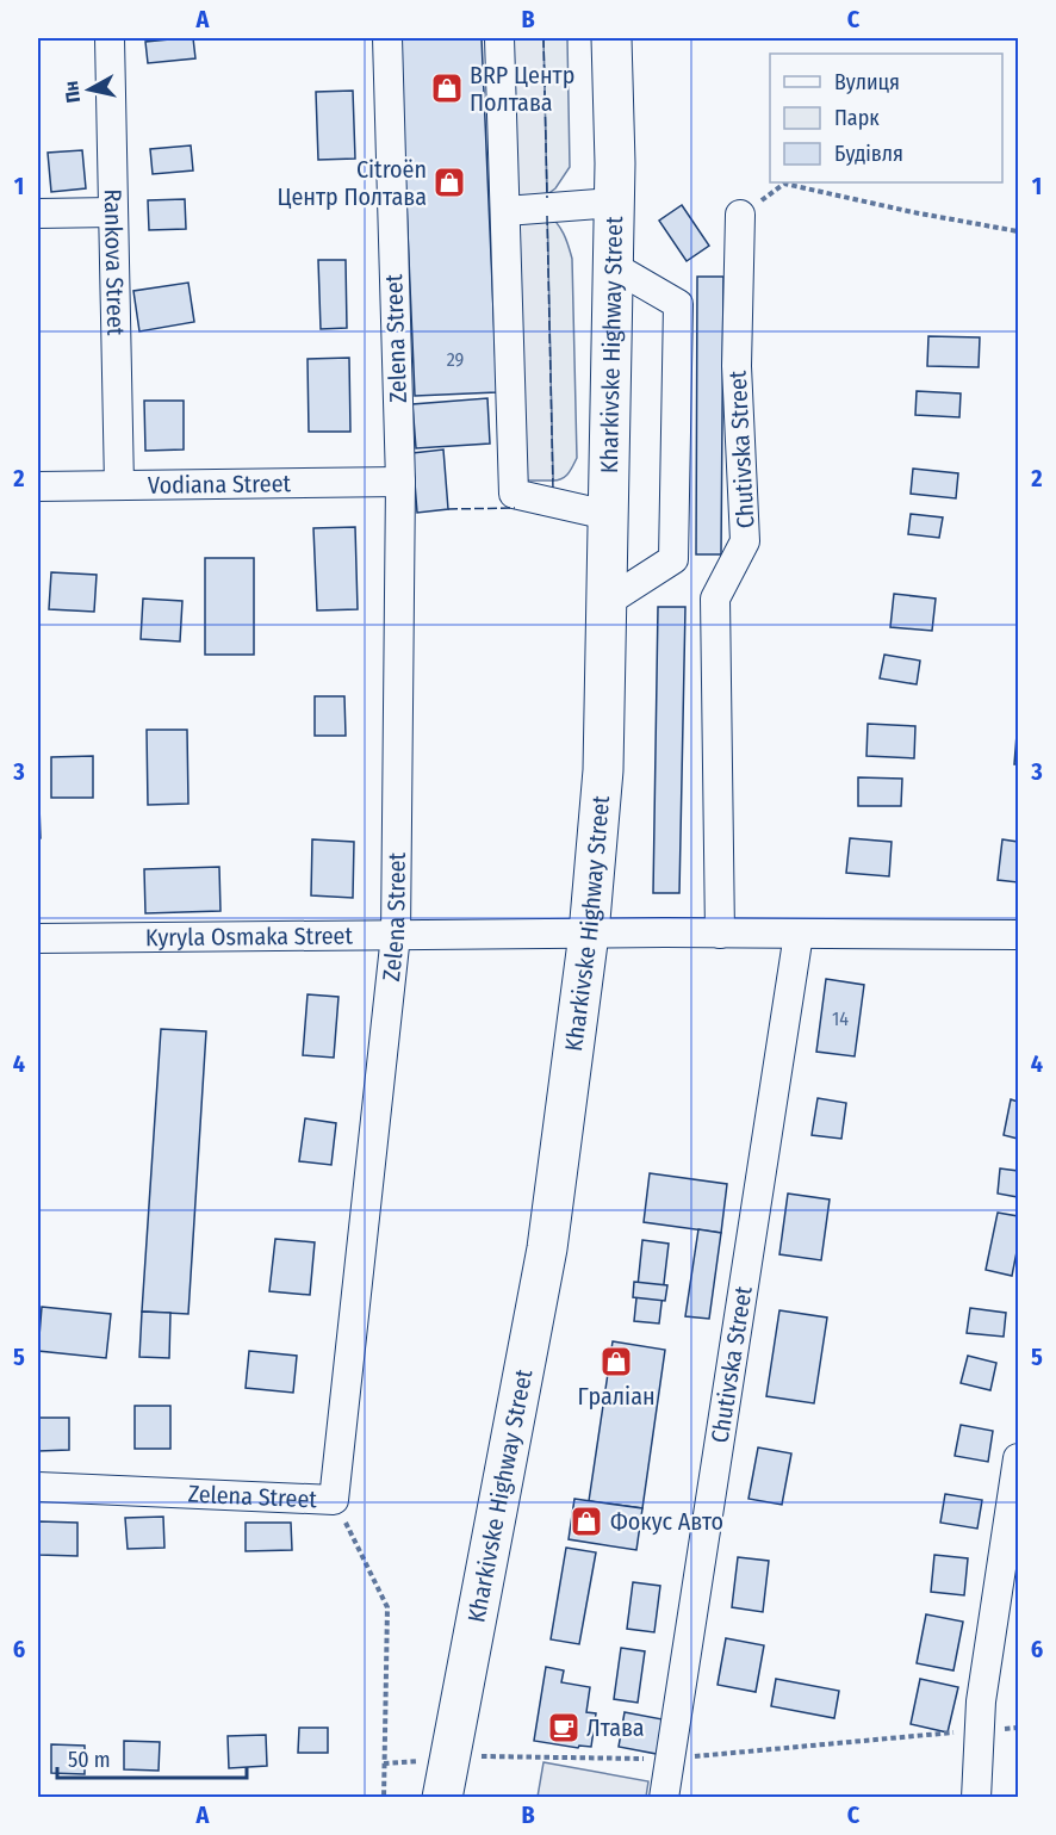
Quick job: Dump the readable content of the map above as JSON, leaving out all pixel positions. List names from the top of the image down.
{
  "streets": {
    "highway": ["Kharkivske Highway Street"],
    "street": [
      "Rankova Street",
      "Zelena Street",
      "Chutivska Street",
      "Vodiana Street",
      "Kyryla Osmaka Street"
    ]
  },
  "crossings": [
    ["Rankova Street", "Vodiana Street"],
    ["Zelena Street", "Vodiana Street"],
    ["Zelena Street", "Kyryla Osmaka Street"],
    ["Kharkivske Highway Street", "Kyryla Osmaka Street"],
    ["Chutivska Street", "Kyryla Osmaka Street"]
  ],
  "places": {
    "shop": [
      "BRP Центр Полтава",
      "Citroën Центр Полтава",
      "Граліан",
      "Фокус Авто"
    ],
    "cafe": ["Лтава"]
  },
  "house_numbers": ["29", "14"],
  "legend": ["Вулиця", "Парк", "Будівля"],
  "scale_bar": "50 m",
  "north": "left",
  "grid": {
    "columns": ["A", "B", "C"],
    "rows": [
      "1",
      "2",
      "3",
      "4",
      "5",
      "6"
    ]
  }
}
